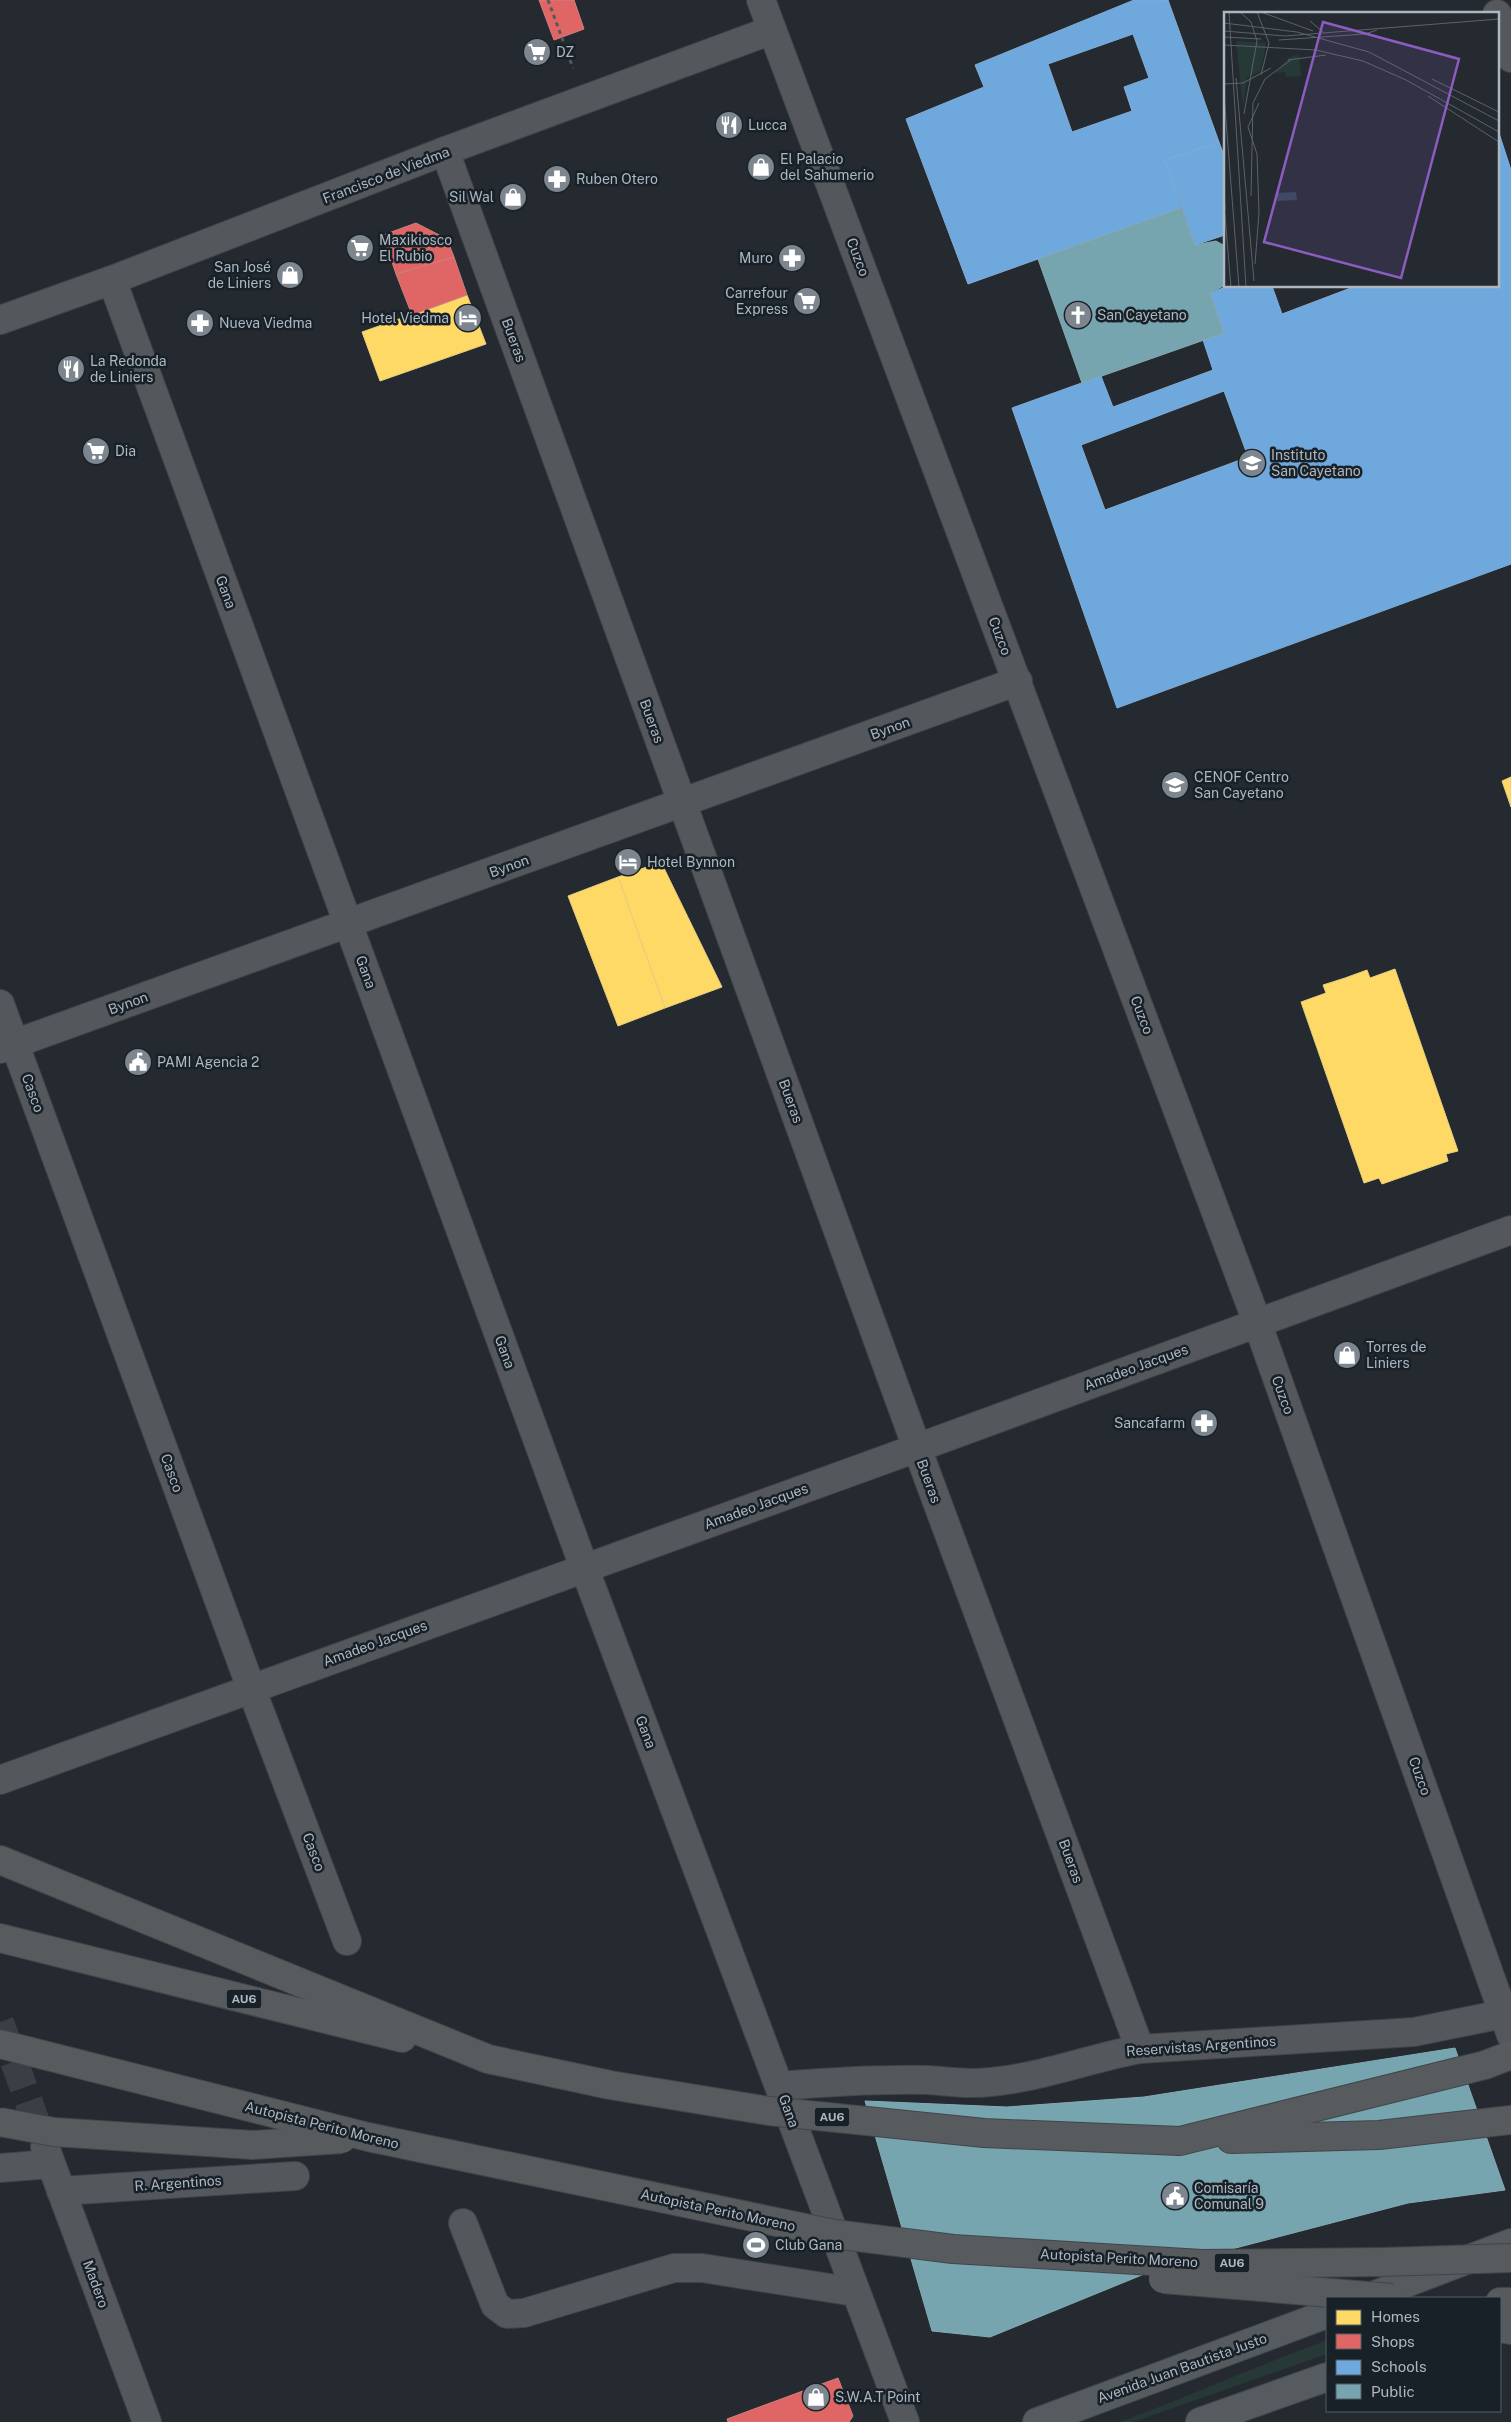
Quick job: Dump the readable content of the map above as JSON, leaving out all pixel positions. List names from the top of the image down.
{
  "streets": {
    "highway": ["AU6", "Autopista Perito Moreno"],
    "main road": ["Avenida Juan Bautista Justo"],
    "street": [
      "Francisco de Viedma",
      "Cuzco",
      "Bueras",
      "Gana",
      "Bynon",
      "Casco",
      "Amadeo Jacques",
      "Reservistas Argentinos",
      "R. Argentinos",
      "Madero"
    ]
  },
  "crossings": [
    ["Francisco de Viedma", "Cuzco"],
    ["Francisco de Viedma", "Bueras"],
    ["Francisco de Viedma", "Gana"],
    ["Cuzco", "Bynon"],
    ["Cuzco", "Amadeo Jacques"],
    ["Cuzco", "Reservistas Argentinos"],
    ["Bueras", "Bynon"],
    ["Bueras", "Amadeo Jacques"],
    ["Bueras", "Reservistas Argentinos"],
    ["Gana", "Bynon"],
    ["Gana", "Amadeo Jacques"],
    ["Gana", "Reservistas Argentinos"],
    ["Bynon", "Casco"],
    ["Casco", "Amadeo Jacques"],
    ["R. Argentinos", "Madero"]
  ],
  "places": {
    "supermarket": [
      "DZ",
      "Maxikiosco El Rubio",
      "Carrefour Express",
      "Dia"
    ],
    "restaurant": ["Lucca", "La Redonda de Liniers"],
    "shop": [
      "El Palacio del Sahumerio",
      "Sil Wal",
      "San José de Liniers",
      "Torres de Liniers",
      "S.W.A.T Point"
    ],
    "pharmacy": [
      "Ruben Otero",
      "Muro",
      "Nueva Viedma",
      "Sancafarm"
    ],
    "church": ["San Cayetano"],
    "hotel": ["Hotel Viedma", "Hotel Bynnon"],
    "school or university": ["Instituto San Cayetano", "CENOF Centro San Cayetano"],
    "public building": ["PAMI Agencia 2", "Comisaría Comunal 9"],
    "sports": ["Club Gana"]
  },
  "legend": [
    "Homes",
    "Shops",
    "Schools",
    "Public"
  ]
}
